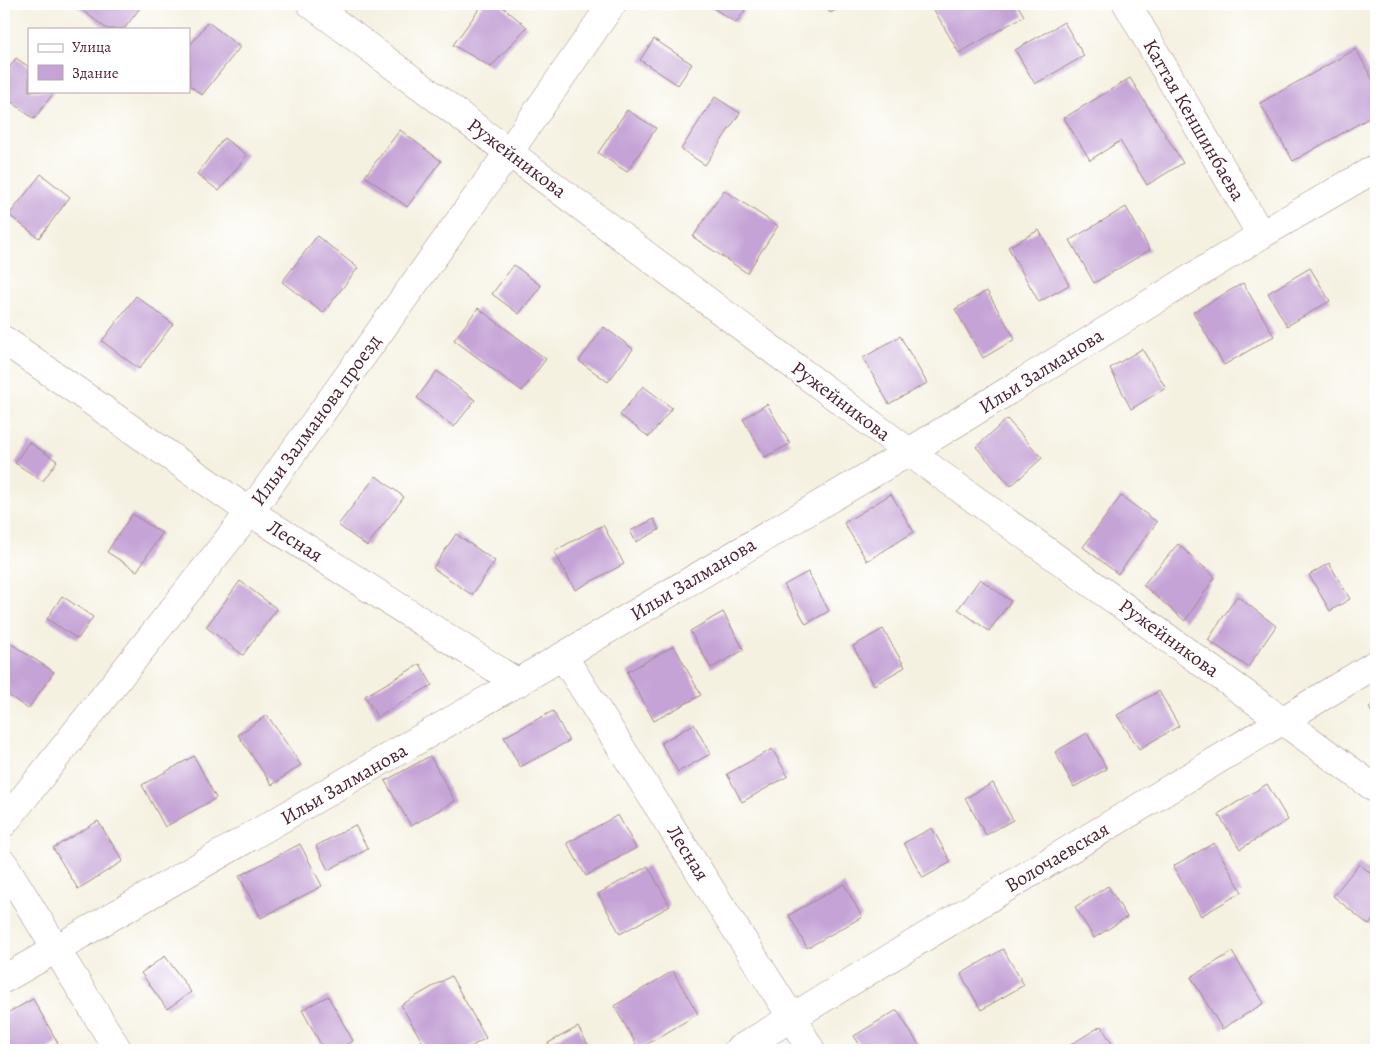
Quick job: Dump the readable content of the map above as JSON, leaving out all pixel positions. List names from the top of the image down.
{
  "streets": {
    "street": [
      "Каттая Кеншинбаева",
      "Ружейникова",
      "Ильи Залманова",
      "Ильи Залманова проезд",
      "Лесная",
      "Волочаевская"
    ]
  },
  "crossings": [
    ["Каттая Кеншинбаева", "Ильи Залманова"],
    ["Ружейникова", "Ильи Залманова"],
    ["Ружейникова", "Ильи Залманова проезд"],
    ["Ружейникова", "Волочаевская"],
    ["Ильи Залманова", "Лесная"],
    ["Ильи Залманова проезд", "Лесная"],
    ["Лесная", "Волочаевская"]
  ],
  "legend": ["Улица", "Здание"]
}
